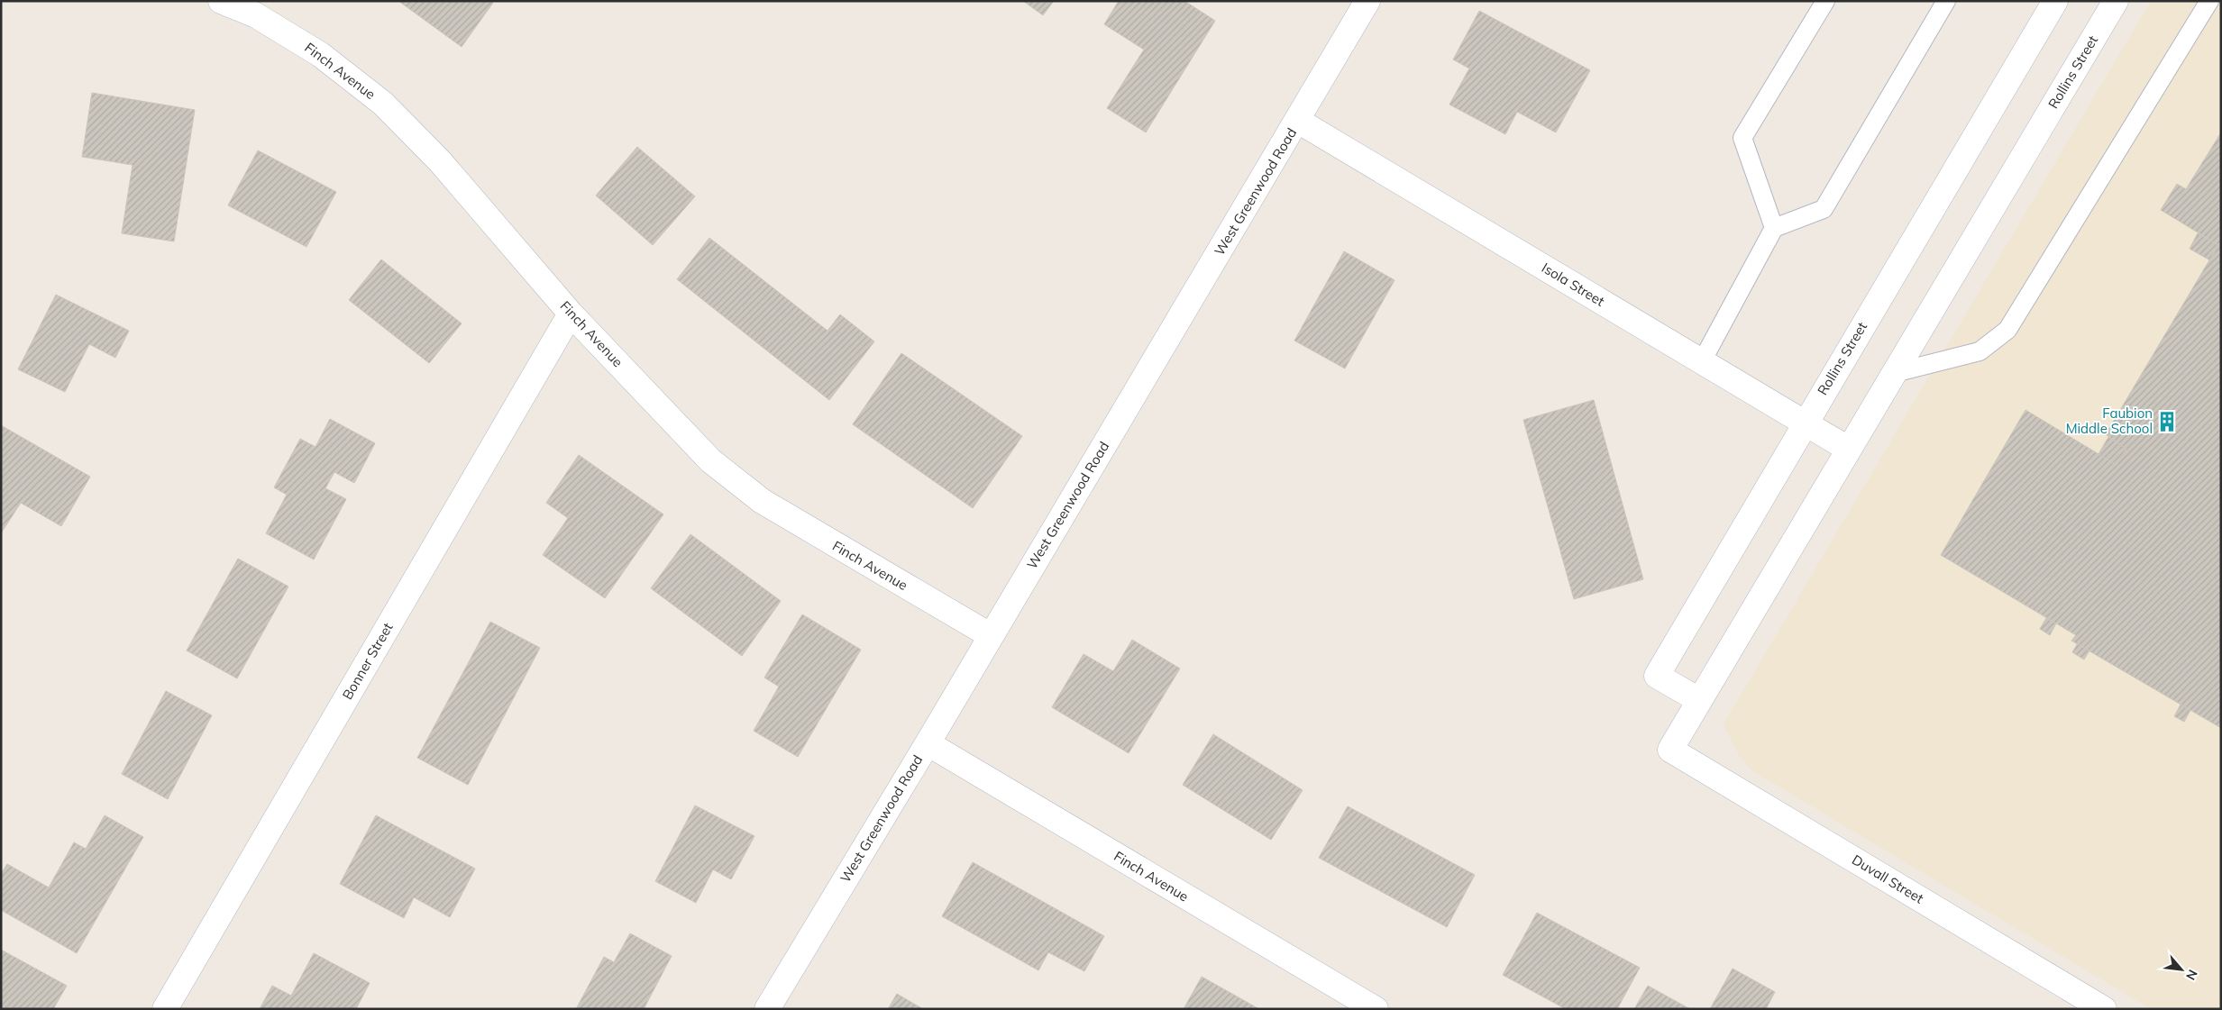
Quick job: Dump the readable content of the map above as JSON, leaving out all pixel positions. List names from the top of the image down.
{
  "streets": {
    "street": [
      "Finch Avenue",
      "Rollins Street",
      "West Greenwood Road",
      "Isola Street",
      "Bonner Street",
      "Duvall Street"
    ]
  },
  "crossings": [
    ["Finch Avenue", "West Greenwood Road"],
    ["Finch Avenue", "Bonner Street"],
    ["Rollins Street", "Isola Street"],
    ["Rollins Street", "Duvall Street"],
    ["West Greenwood Road", "Isola Street"]
  ],
  "places": {
    "building": ["Faubion Middle School"]
  },
  "north": "bottom right"
}
